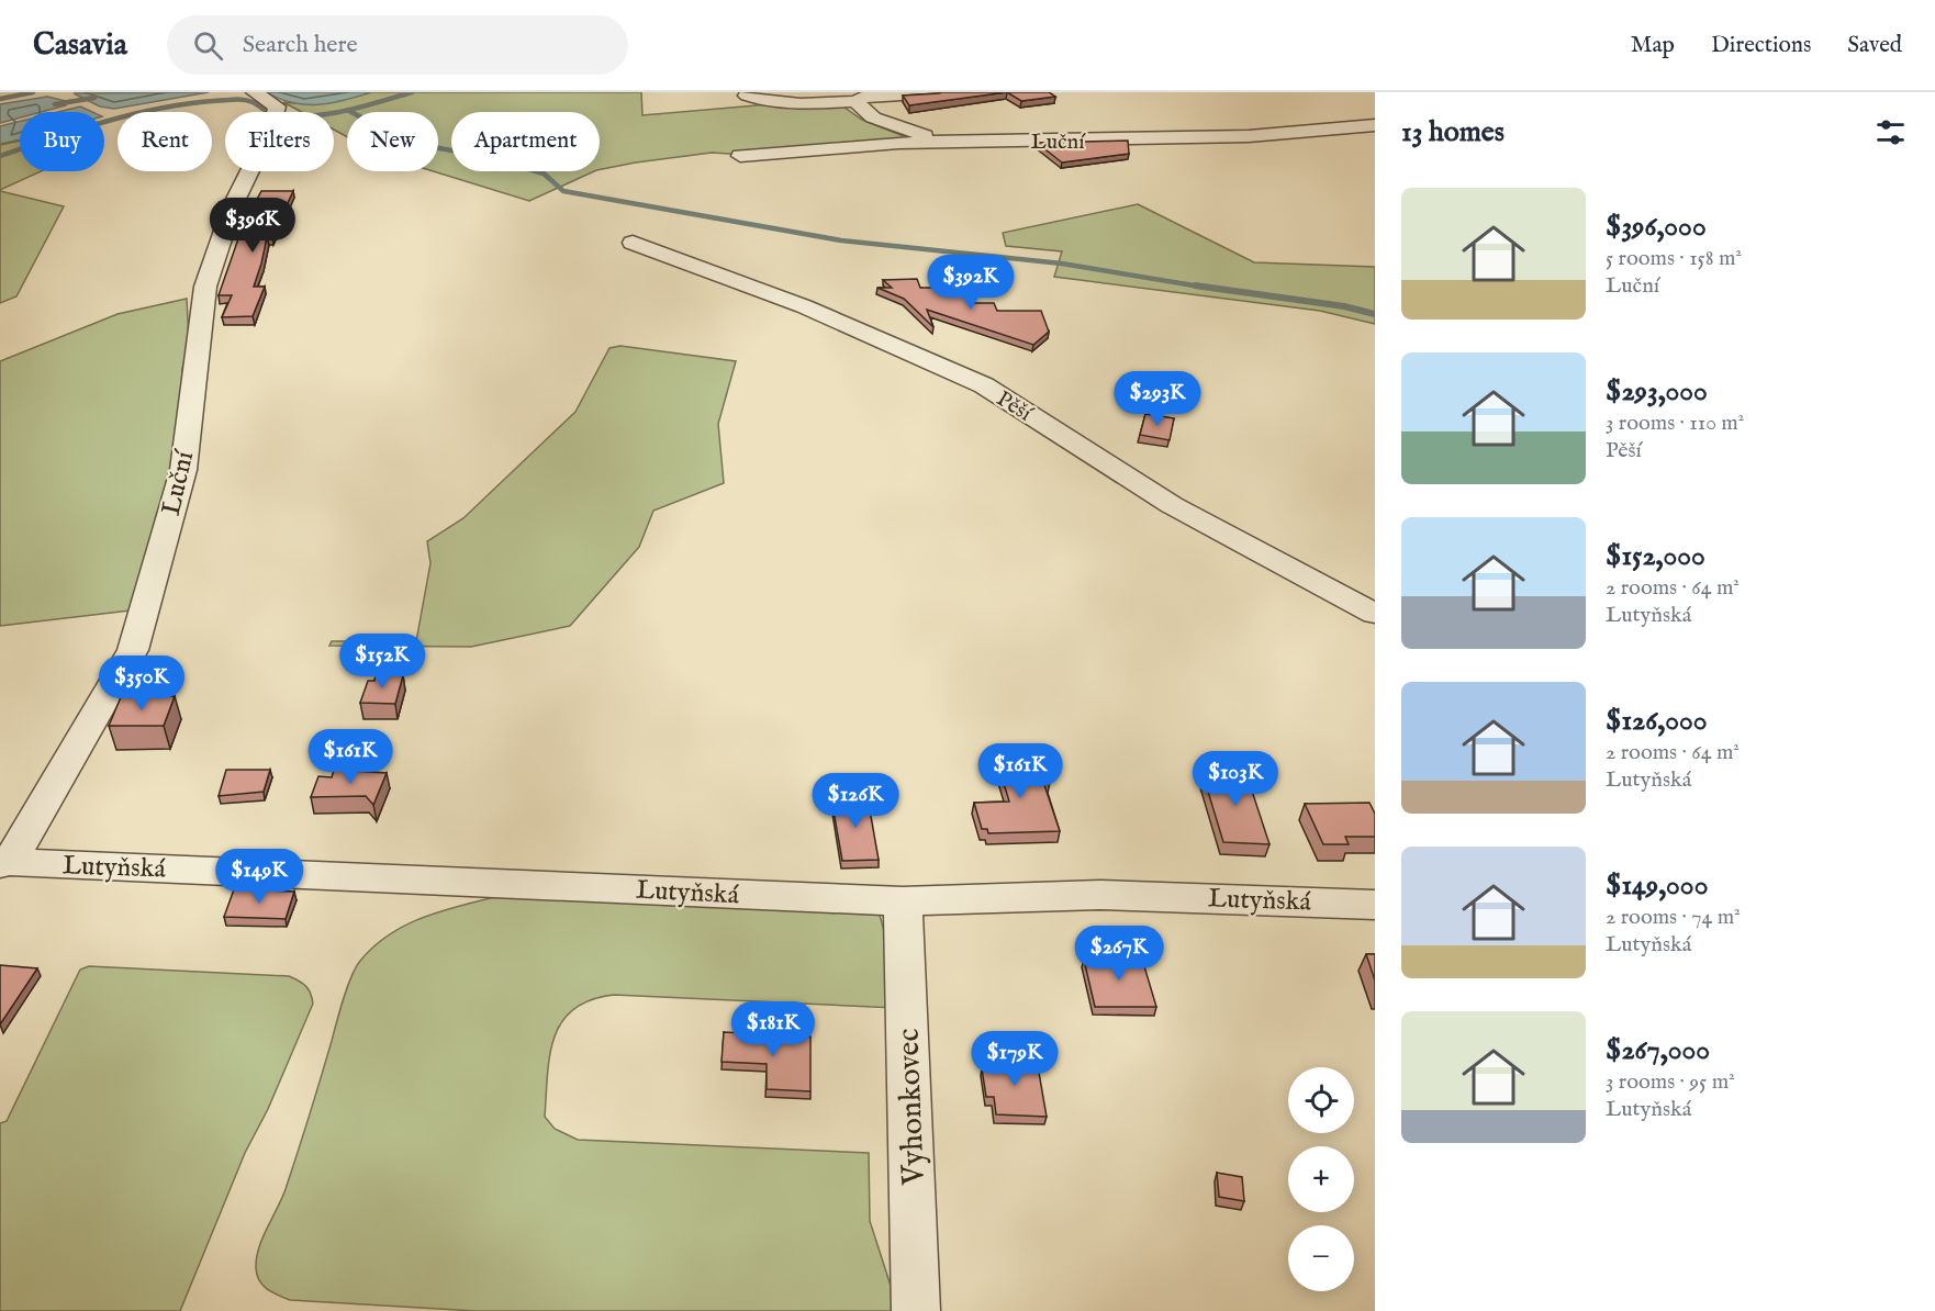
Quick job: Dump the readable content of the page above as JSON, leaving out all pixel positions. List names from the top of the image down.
{
  "streets": {
    "street": [
      "Luční",
      "Pěší",
      "Lutyňská",
      "Vyhonkovec"
    ]
  },
  "crossings": [
    ["Luční", "Lutyňská"],
    ["Lutyňská", "Vyhonkovec"]
  ],
  "page": {
    "header": "Casavia",
    "search": "Search here",
    "nav": ["Map", "Directions", "Saved"],
    "heading": "13 homes",
    "chip": [
      "Buy",
      "Rent",
      "Filters",
      "New",
      "Apartment"
    ],
    "list": [
      {
        "name": "$396,000",
        "note": "5 rooms · 158 m² · Luční"
      },
      {
        "name": "$293,000",
        "note": "3 rooms · 110 m² · Pěší"
      },
      {
        "name": "$152,000",
        "note": "2 rooms · 64 m² · Lutyňská"
      },
      {
        "name": "$126,000",
        "note": "2 rooms · 64 m² · Lutyňská"
      },
      {
        "name": "$149,000",
        "note": "2 rooms · 74 m² · Lutyňská"
      },
      {
        "name": "$267,000",
        "note": "3 rooms · 95 m² · Lutyňská"
      }
    ],
    "price": [
      "$396K",
      "$392K",
      "$293K",
      "$152K",
      "$350K",
      "$161K",
      "$161K",
      "$103K",
      "$126K",
      "$149K",
      "$267K",
      "$181K",
      "$179K"
    ],
    "map_buttons": ["+", "−"]
  }
}
